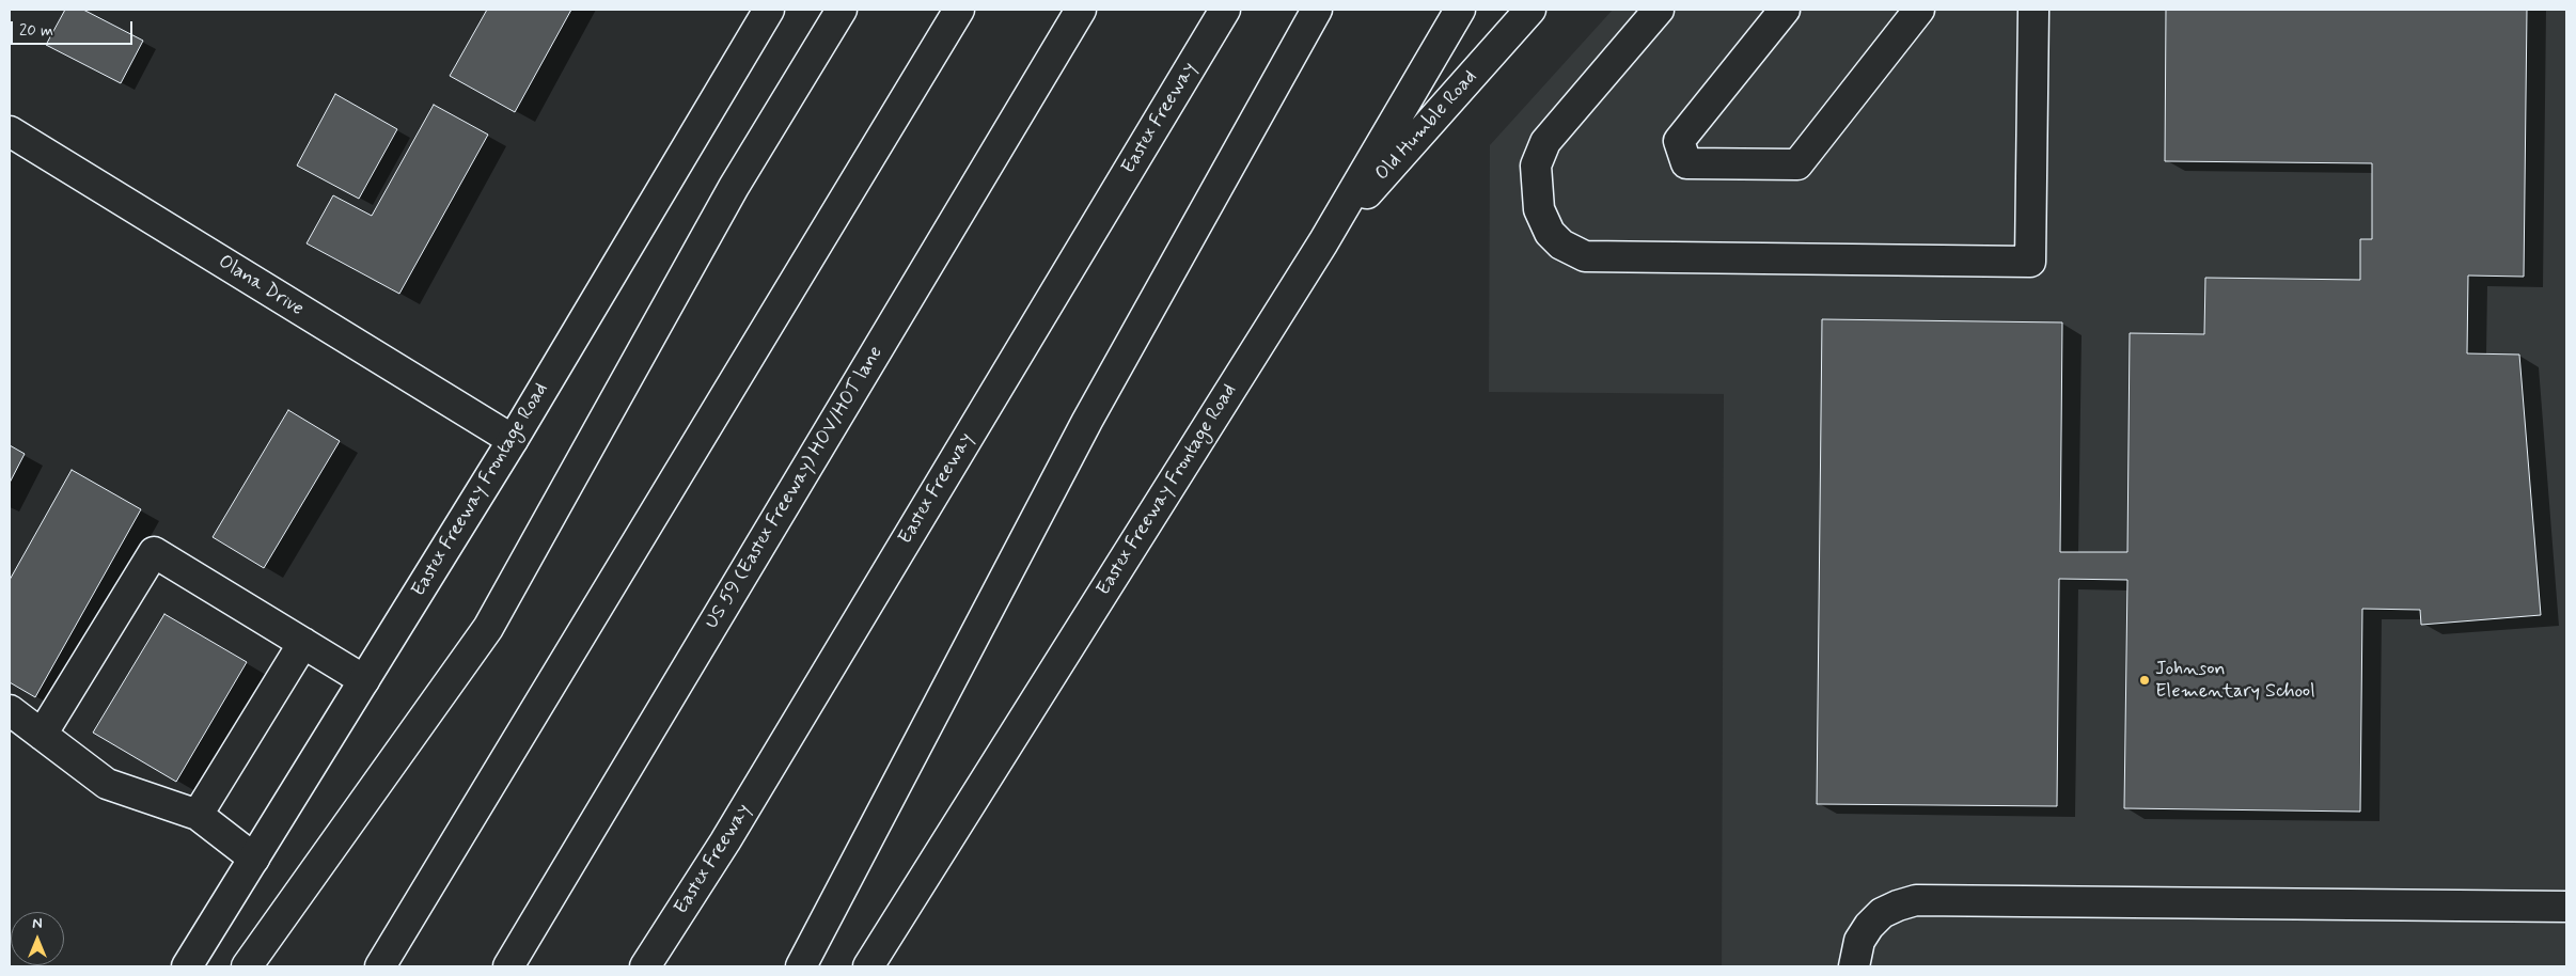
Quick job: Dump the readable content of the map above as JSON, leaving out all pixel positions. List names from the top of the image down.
{
  "streets": {
    "main road": [
      "Eastex Freeway",
      "Old Humble Road",
      "Olana Drive",
      "US 59 (Eastex Freeway) HOV/HOT lane",
      "Eastex Freeway Frontage Road"
    ]
  },
  "crossings": [
    ["Old Humble Road", "Eastex Freeway Frontage Road"],
    ["Olana Drive", "Eastex Freeway Frontage Road"]
  ],
  "places": ["Johnson Elementary School"],
  "scale_bar": "20 m",
  "north": "top"
}
